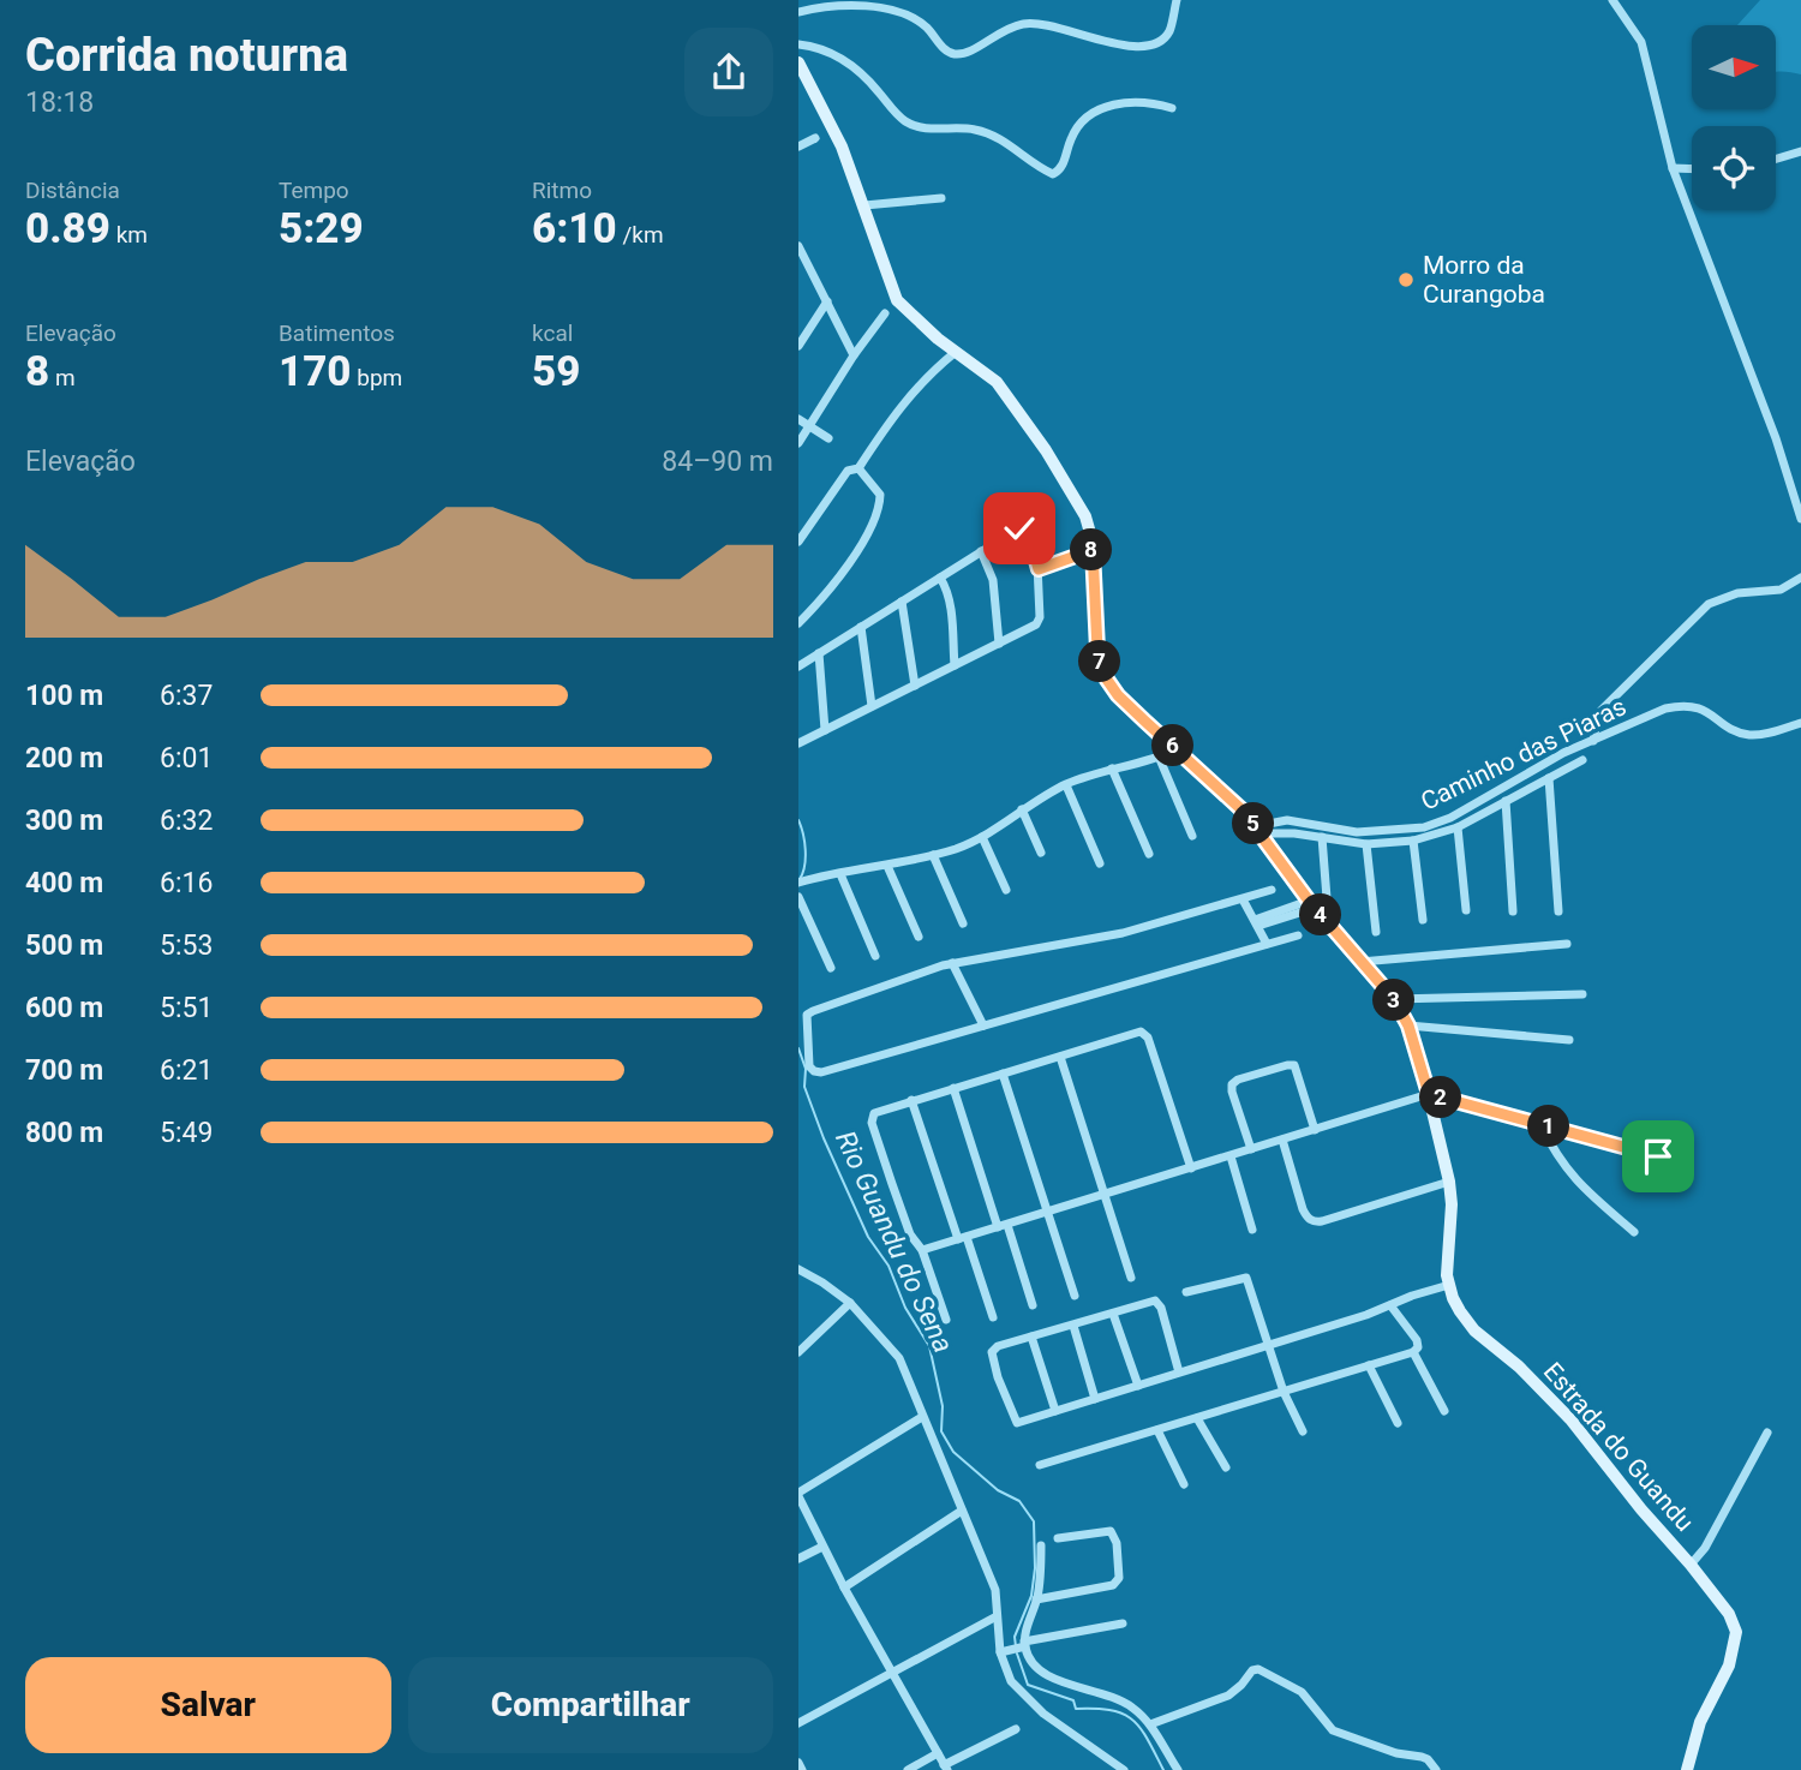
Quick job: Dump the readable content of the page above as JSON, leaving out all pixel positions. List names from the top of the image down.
{
  "streets": {
    "street": ["Caminho das Piaras", "Estrada do Guandu"]
  },
  "crossings": [
    ["Caminho das Piaras", "Estrada do Guandu"]
  ],
  "water": ["Rio Guandu do Sena"],
  "places": ["Morro da Curangoba"],
  "north": "right",
  "page": {
    "heading": ["Corrida noturna", "18:18"],
    "stats": [
      ["Distância", "0.89 km"],
      ["Tempo", "5:29"],
      ["Ritmo", "6:10 /km"],
      ["Elevação", "8 m"],
      ["Batimentos", "170 bpm"],
      ["kcal", "59"]
    ],
    "chart": ["Elevação", "84–90 m"],
    "pins": [
      "8",
      "7",
      "6",
      "5",
      "4",
      "3",
      "2",
      "1"
    ],
    "list": [
      {
        "name": "100 m",
        "note": "6:37"
      },
      {
        "name": "200 m",
        "note": "6:01"
      },
      {
        "name": "300 m",
        "note": "6:32"
      },
      {
        "name": "400 m",
        "note": "6:16"
      },
      {
        "name": "500 m",
        "note": "5:53"
      },
      {
        "name": "600 m",
        "note": "5:51"
      },
      {
        "name": "700 m",
        "note": "6:21"
      },
      {
        "name": "800 m",
        "note": "5:49"
      }
    ],
    "buttons": ["Salvar", "Compartilhar"]
  }
}
